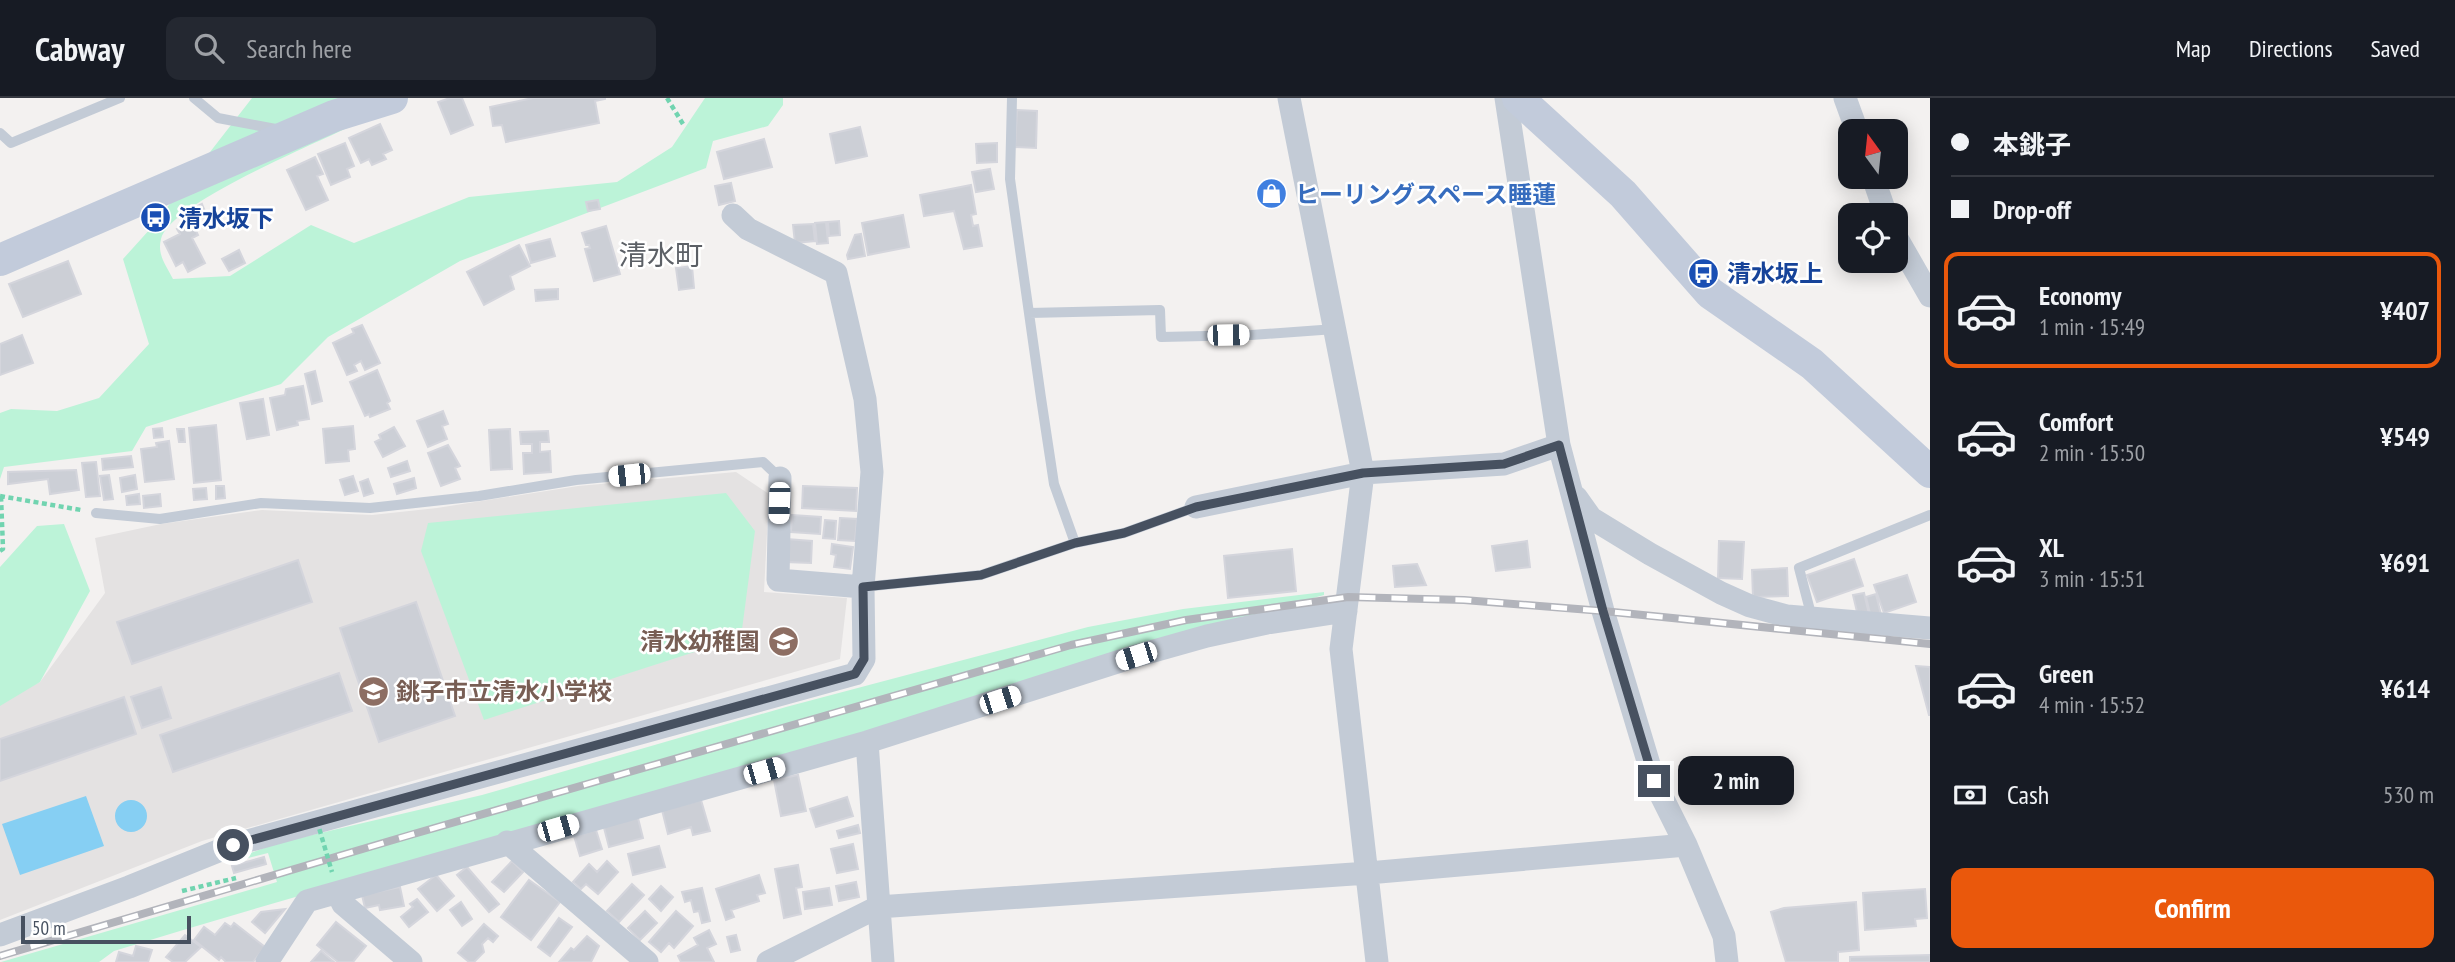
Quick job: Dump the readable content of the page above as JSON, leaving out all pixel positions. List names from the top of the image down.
{
  "districts": ["清水町"],
  "places": {
    "shop": ["ヒーリングスペース睡蓮"],
    "bus stop": ["清水坂下", "清水坂上"],
    "school or university": ["清水幼稚園", "銚子市立清水小学校"]
  },
  "scale_bar": "50 m",
  "north": "top",
  "page": {
    "header": "Cabway",
    "search": "Search here",
    "nav": ["Map", "Directions", "Saved"],
    "banner": ["本銚子", "Drop-off"],
    "list": [
      {
        "name": "Economy",
        "note": "1 min · 15:49",
        "value": "¥407"
      },
      {
        "name": "Comfort",
        "note": "2 min · 15:50",
        "value": "¥549"
      },
      {
        "name": "XL",
        "note": "3 min · 15:51",
        "value": "¥691"
      },
      {
        "name": "Green",
        "note": "4 min · 15:52",
        "value": "¥614"
      }
    ],
    "bubble": "2 min",
    "pay": ["Cash", "530 m"],
    "buttons": "Confirm",
    "scale": "50 m"
  }
}
